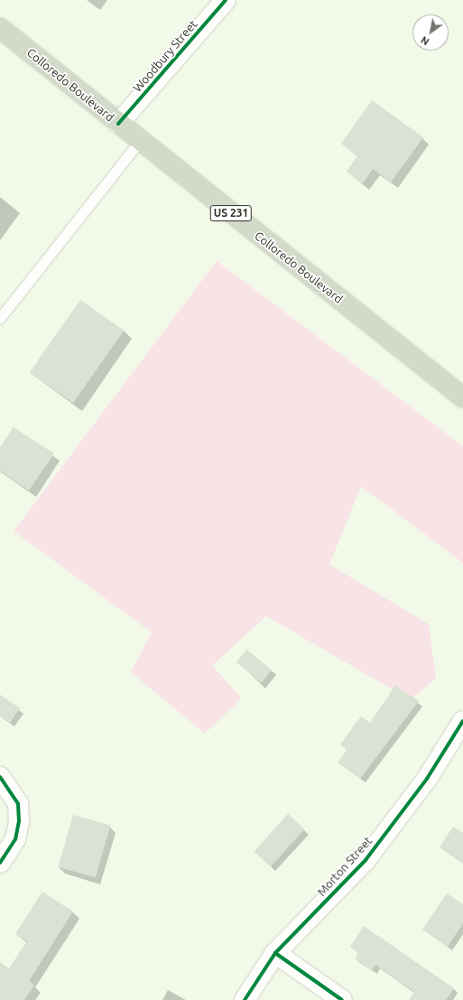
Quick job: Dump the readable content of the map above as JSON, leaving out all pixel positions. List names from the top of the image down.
{
  "streets": {
    "highway": ["Colloredo Boulevard", "US 231"],
    "street": ["Woodbury Street", "Morton Street"]
  },
  "crossings": [
    ["Woodbury Street", "Colloredo Boulevard"]
  ],
  "north": "bottom left"
}
